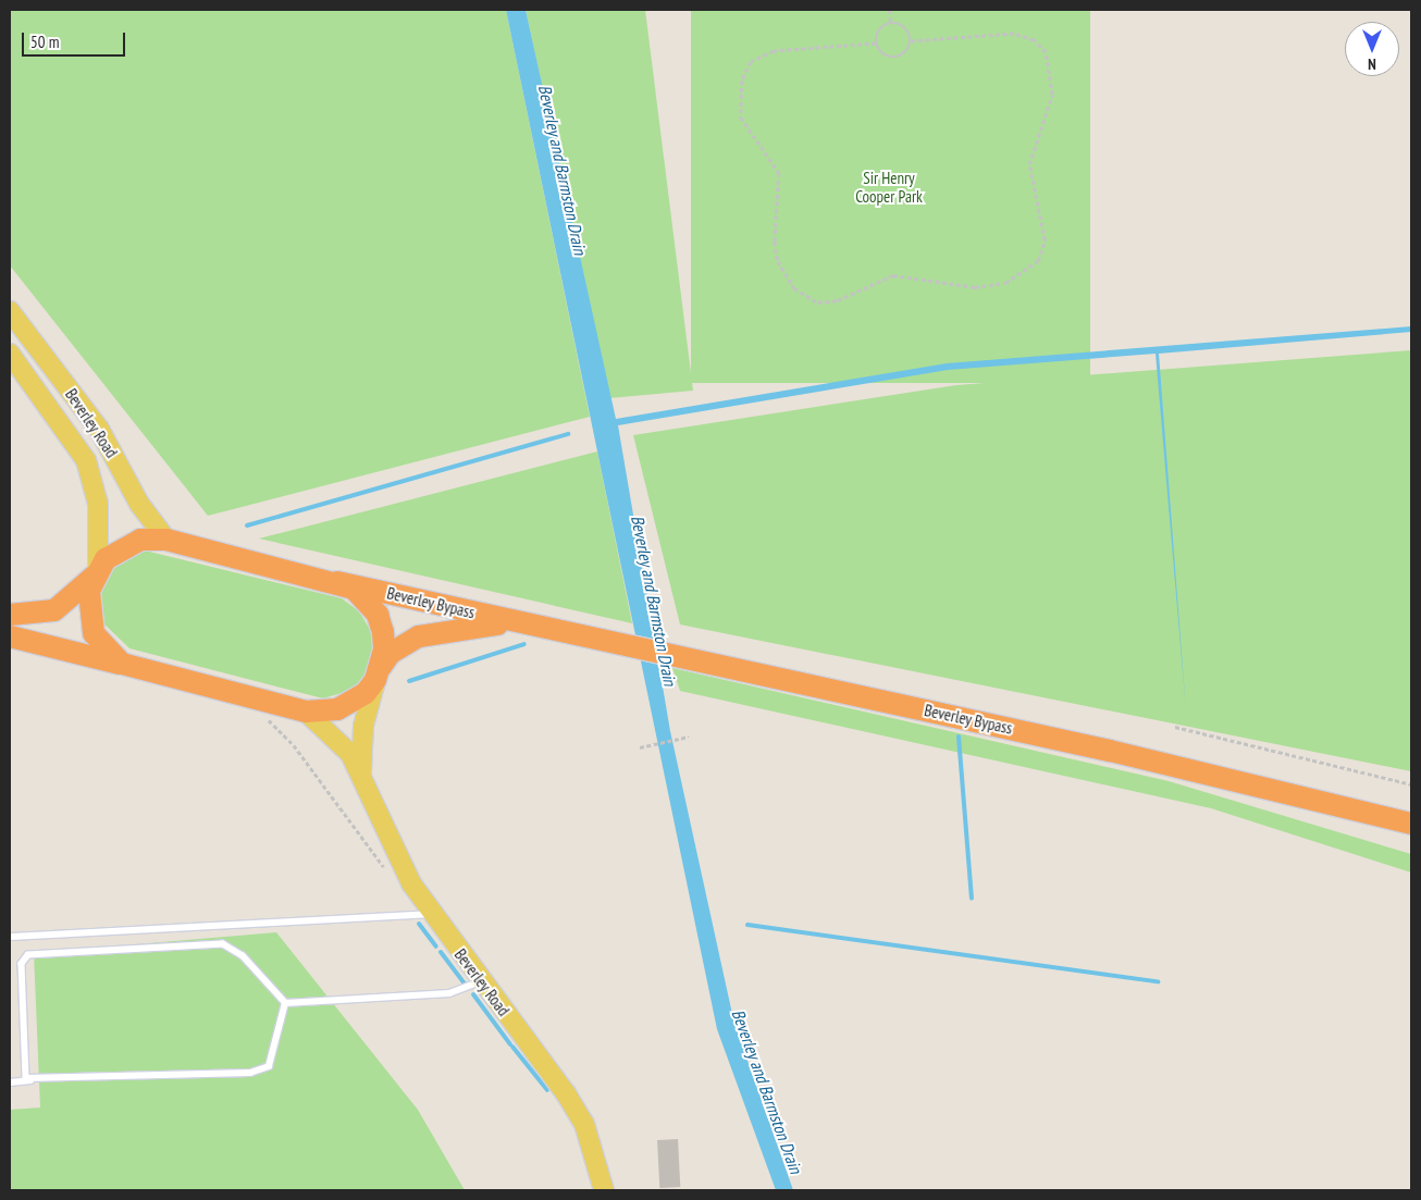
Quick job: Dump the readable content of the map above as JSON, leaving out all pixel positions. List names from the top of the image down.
{
  "streets": {
    "highway": ["Beverley Bypass"],
    "main road": ["Beverley Road"]
  },
  "crossings": [
    ["Beverley Road", "Beverley Bypass"]
  ],
  "water": ["Beverley and Barmston Drain"],
  "parks": ["Sir Henry Cooper Park"],
  "scale_bar": "50 m",
  "north": "bottom"
}
